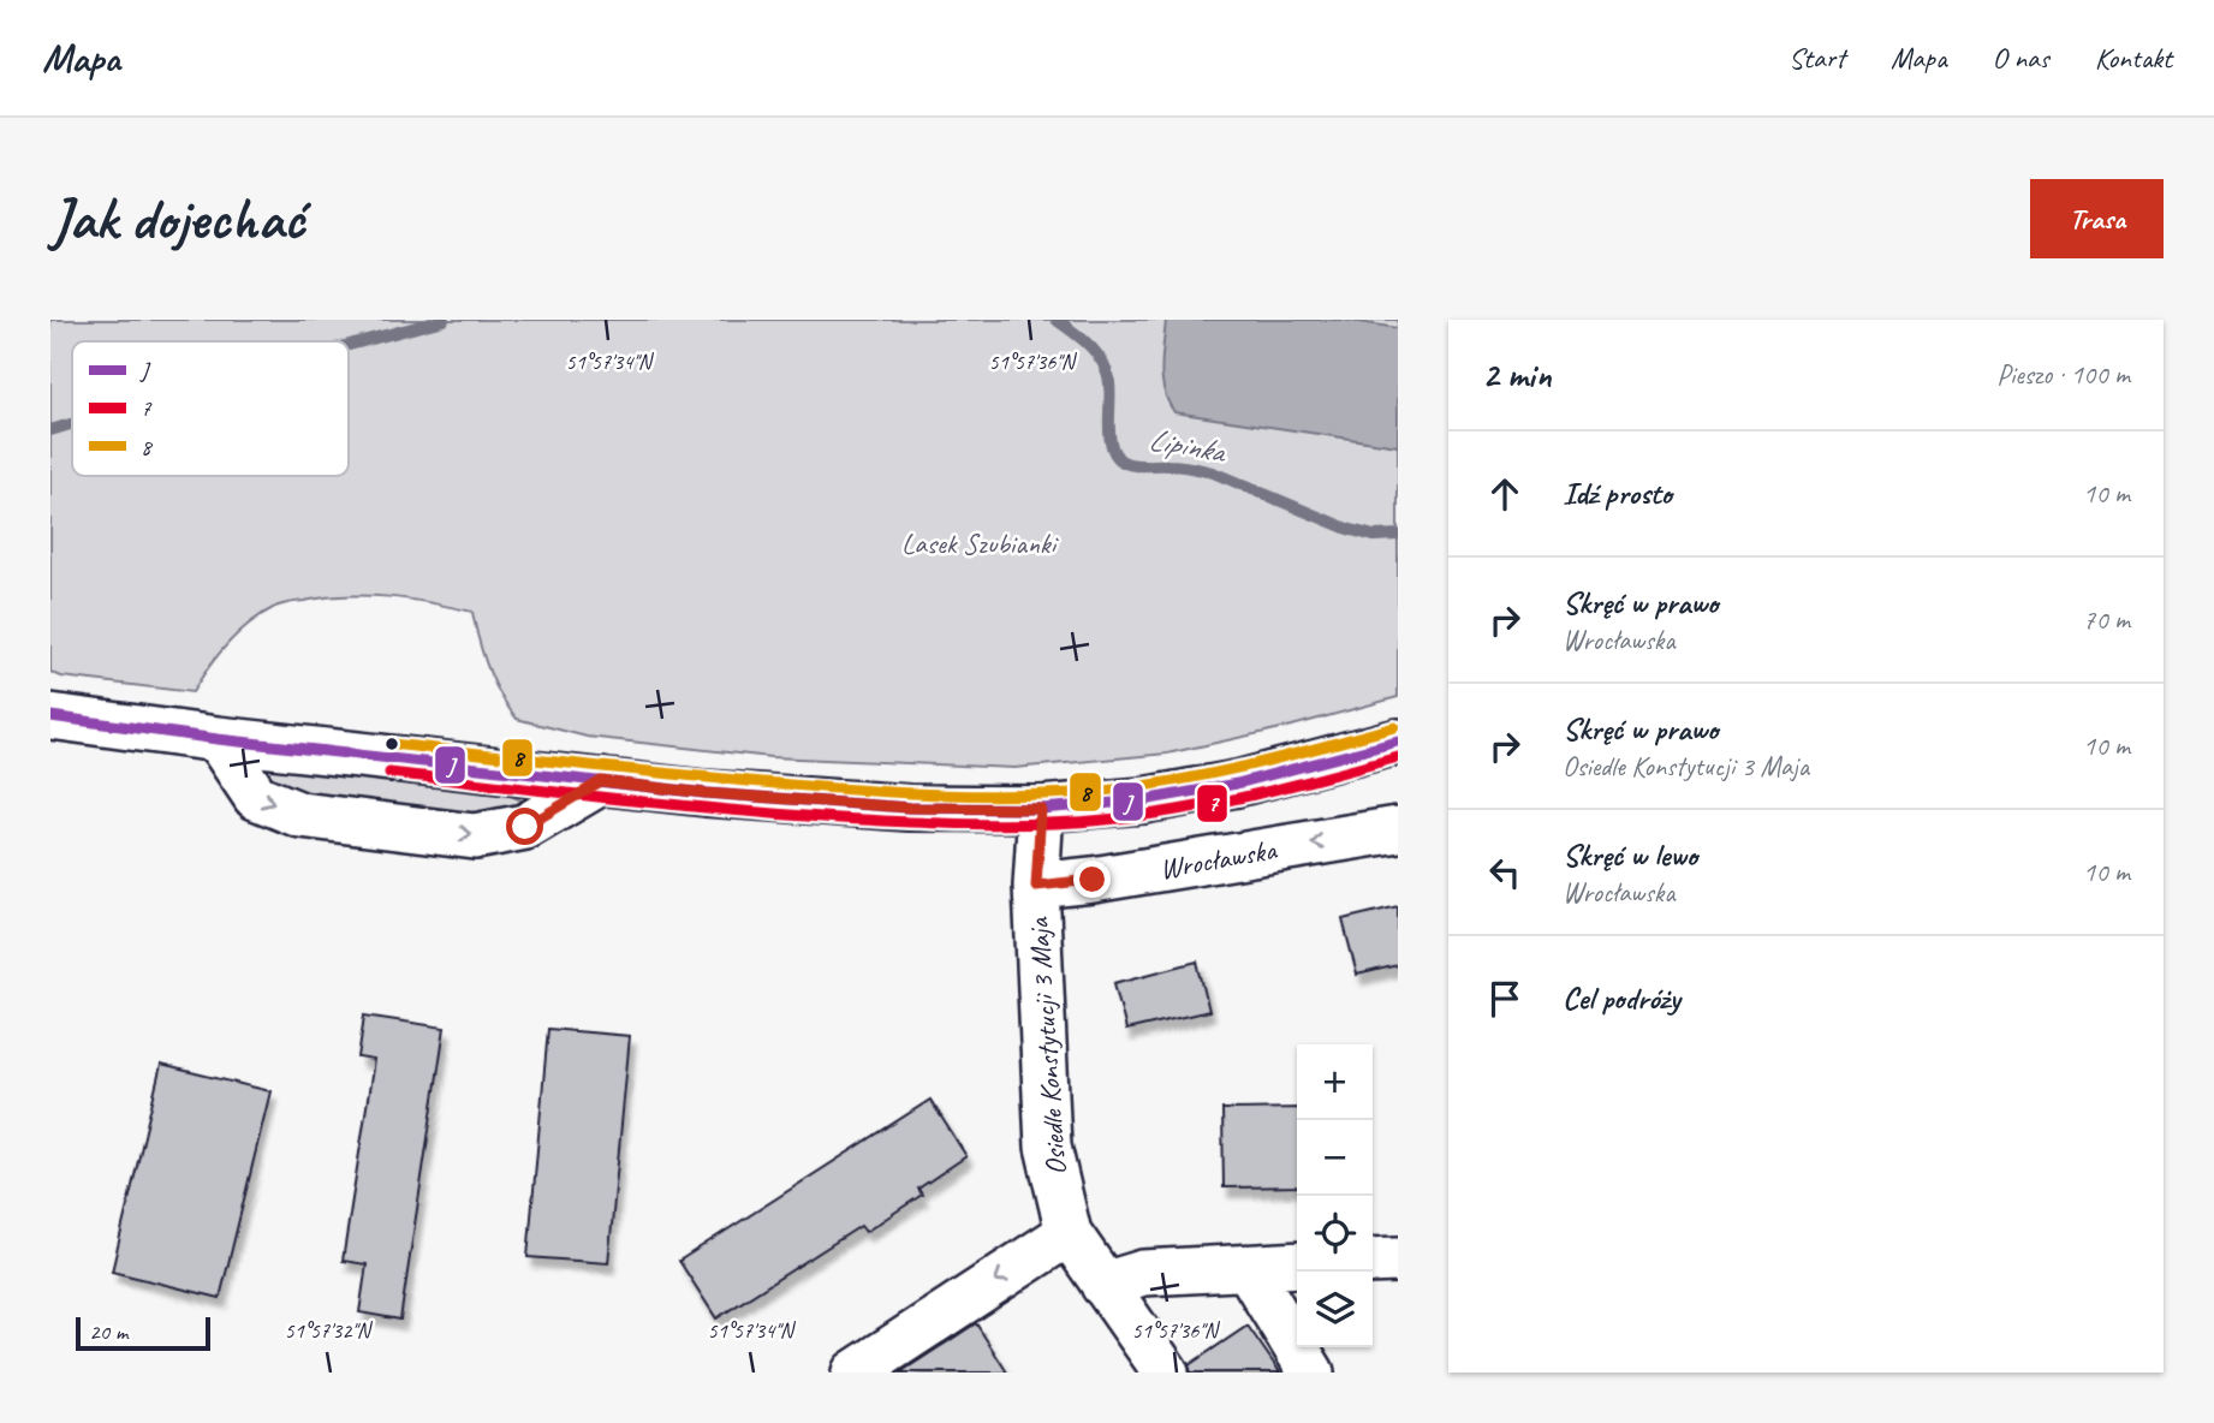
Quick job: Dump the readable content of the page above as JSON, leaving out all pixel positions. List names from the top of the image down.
{
  "streets": {
    "street": ["Wrocławska", "Osiedle Konstytucji 3 Maja"]
  },
  "crossings": [
    ["Wrocławska", "Osiedle Konstytucji 3 Maja"]
  ],
  "water": ["Lipinka"],
  "parks": ["Lasek Szubianki"],
  "lines": ["transit line J", "transit line 8", "transit line 7"],
  "legend": ["J", "7", "8"],
  "scale_bar": "20 m",
  "page": {
    "header": "Mapa",
    "nav": [
      "Start",
      "Mapa",
      "O nas",
      "Kontakt"
    ],
    "buttons": "Trasa",
    "title": "Jak dojechać",
    "heading": ["2 min", "Pieszo · 100 m"],
    "list": [
      ["Idź prosto", "10 m"],
      ["Skręć w prawo", "Wrocławska", "70 m"],
      ["Skręć w prawo", "Osiedle Konstytucji 3 Maja", "10 m"],
      ["Skręć w lewo", "Wrocławska", "10 m"],
      "Cel podróży"
    ],
    "map_buttons": ["+", "−"],
    "scale": "20 m"
  },
  "coordinates": ["51°57'34\"N", "51°57'36\"N", "51°57'32\"N"]
}
